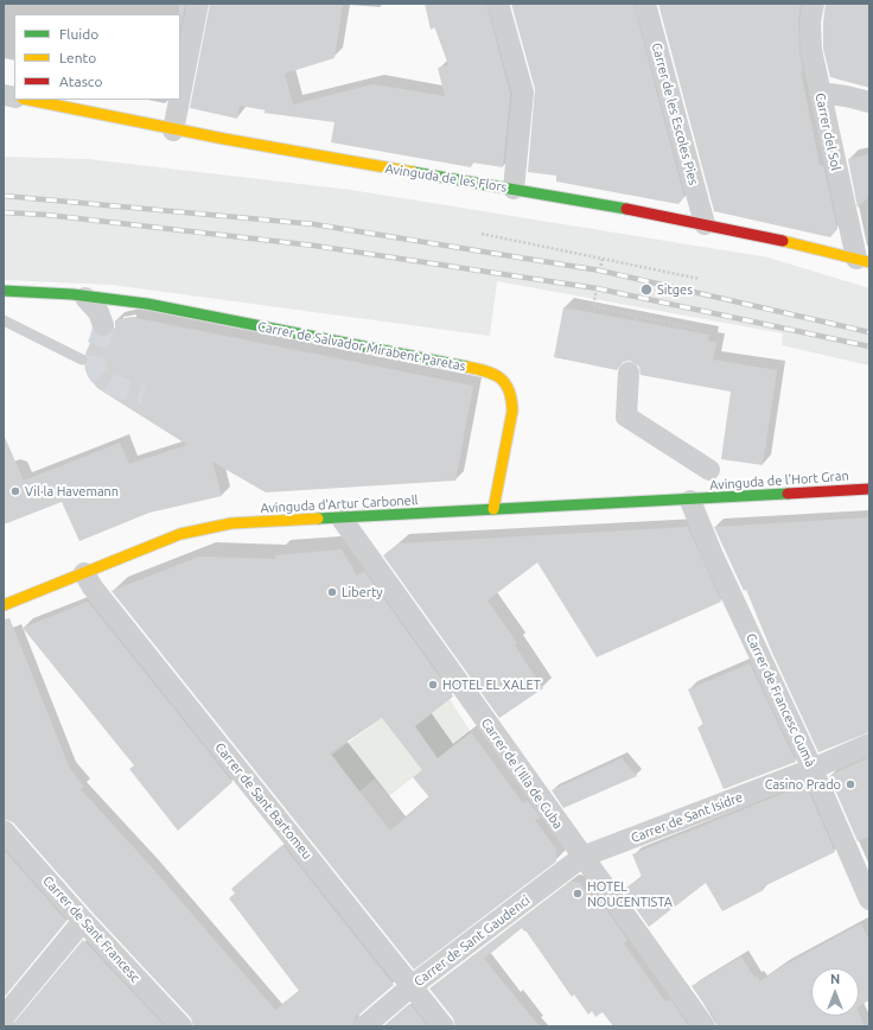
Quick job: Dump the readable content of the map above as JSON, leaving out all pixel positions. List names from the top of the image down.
{
  "streets": {
    "street": [
      "Carrer de les Escoles Pies",
      "Carrer del Sol",
      "Avinguda de les Flors",
      "Carrer de Salvador Mirabent Paretas",
      "Avinguda de l'Hort Gran",
      "Avinguda d'Artur Carbonell",
      "Carrer de Francesc Gumà",
      "Carrer de l'Illa de Cuba",
      "Carrer de Sant Bartomeu",
      "Carrer de Sant Isidre",
      "Carrer de Sant Francesc",
      "Carrer de Sant Gaudenci"
    ]
  },
  "crossings": [
    ["Carrer de les Escoles Pies", "Avinguda de les Flors"],
    ["Carrer del Sol", "Avinguda de les Flors"],
    ["Carrer de Salvador Mirabent Paretas", "Avinguda d'Artur Carbonell"],
    ["Avinguda de l'Hort Gran", "Avinguda d'Artur Carbonell"],
    ["Avinguda de l'Hort Gran", "Carrer de Francesc Gumà"],
    ["Avinguda d'Artur Carbonell", "Carrer de Francesc Gumà"],
    ["Avinguda d'Artur Carbonell", "Carrer de l'Illa de Cuba"],
    ["Avinguda d'Artur Carbonell", "Carrer de Sant Bartomeu"],
    ["Carrer de Francesc Gumà", "Carrer de Sant Isidre"],
    ["Carrer de l'Illa de Cuba", "Carrer de Sant Isidre"],
    ["Carrer de l'Illa de Cuba", "Carrer de Sant Gaudenci"],
    ["Carrer de Sant Bartomeu", "Carrer de Sant Gaudenci"],
    ["Carrer de Sant Isidre", "Carrer de Sant Gaudenci"]
  ],
  "places": [
    "Sitges",
    "Vil·la Havemann",
    "Liberty",
    "HOTEL EL XALET",
    "Casino Prado",
    "HOTEL NOUCENTISTA"
  ],
  "legend": ["Fluido", "Lento", "Atasco"],
  "north": "top"
}
